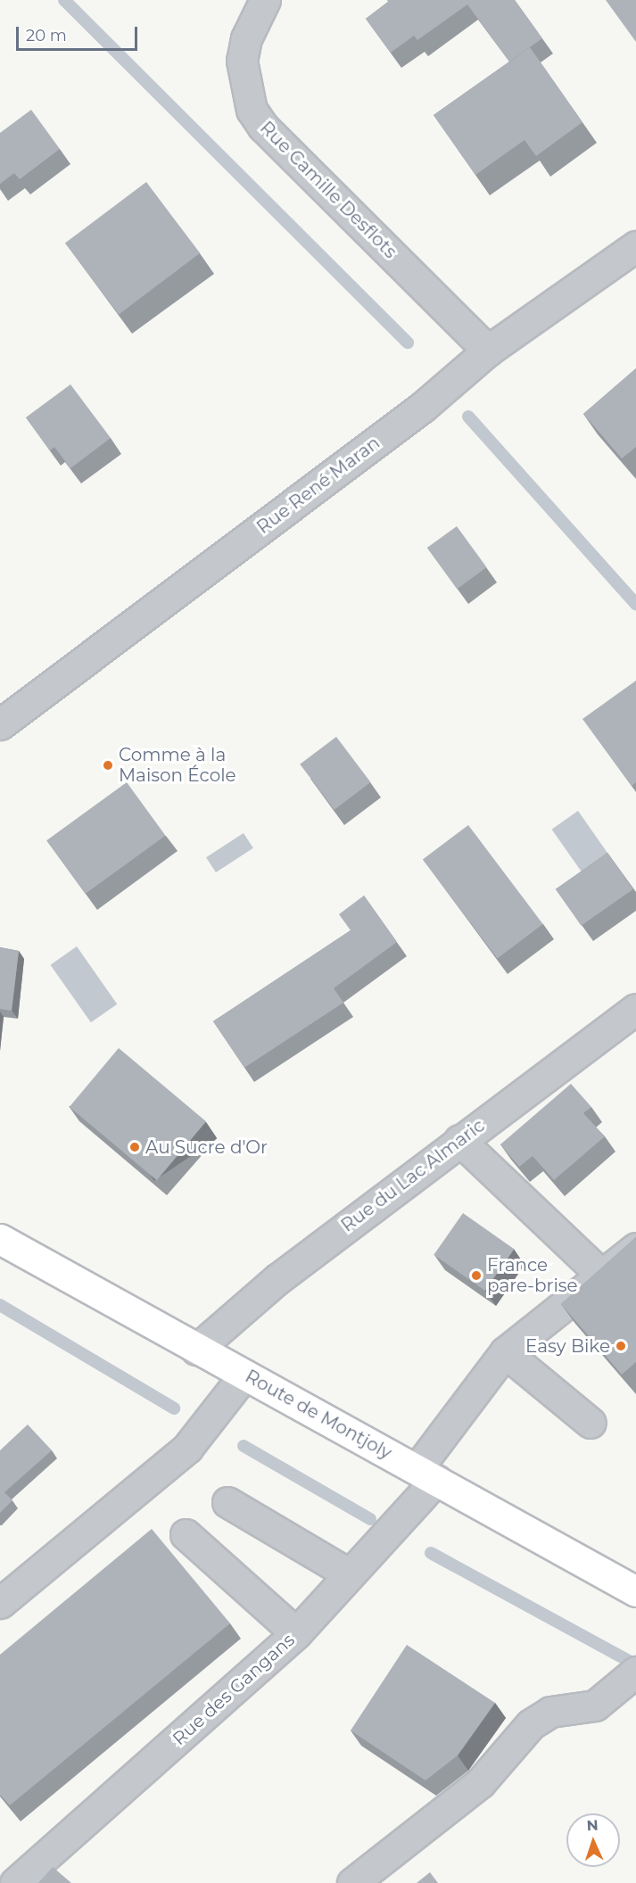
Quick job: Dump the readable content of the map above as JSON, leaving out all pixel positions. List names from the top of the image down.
{
  "streets": {
    "main road": ["Route de Montjoly"],
    "street": [
      "Rue Camille Desflots",
      "Rue René Maran",
      "Rue du Lac Almaric",
      "Rue des Gangans"
    ]
  },
  "crossings": [
    ["Rue Camille Desflots", "Rue René Maran"],
    ["Rue du Lac Almaric", "Route de Montjoly"],
    ["Route de Montjoly", "Rue des Gangans"]
  ],
  "places": [
    "Comme à la Maison École",
    "Au Sucre d'Or",
    "France pare-brise",
    "Easy Bike"
  ],
  "scale_bar": "20 m",
  "north": "top"
}
